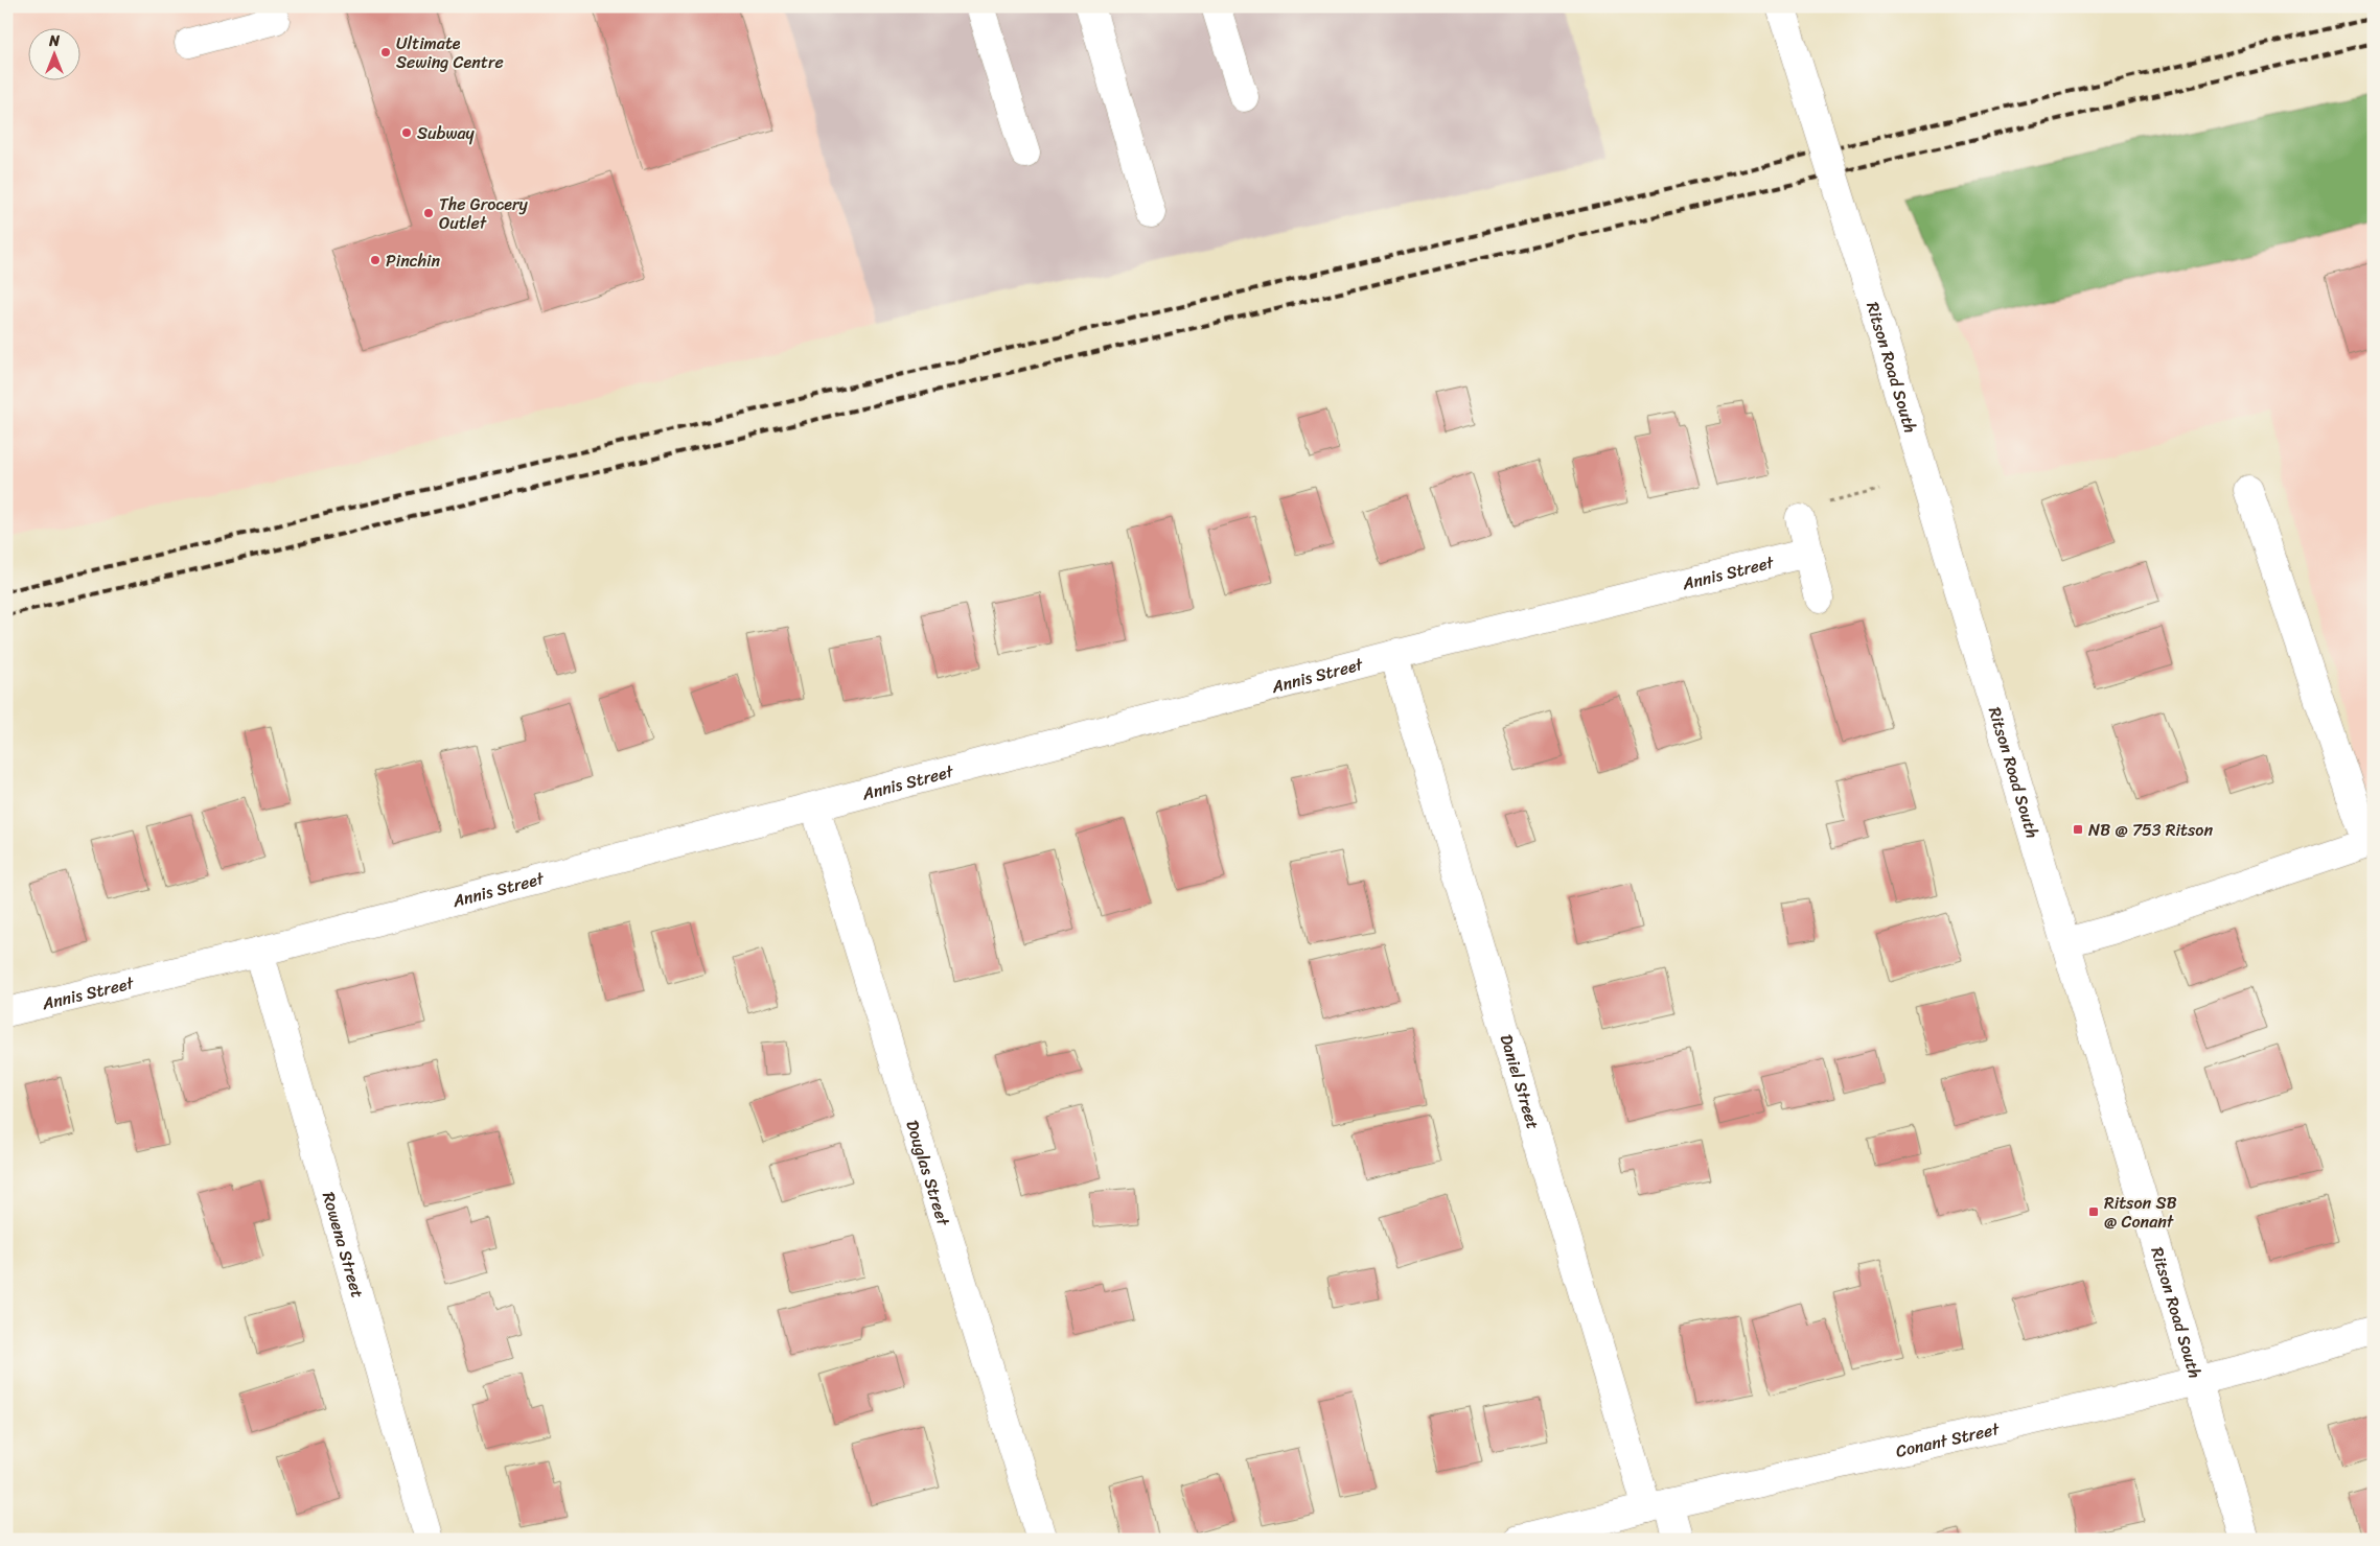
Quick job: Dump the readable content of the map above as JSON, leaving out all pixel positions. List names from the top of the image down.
{
  "streets": {
    "street": [
      "Ritson Road South",
      "Annis Street",
      "Daniel Street",
      "Douglas Street",
      "Rowena Street",
      "Conant Street"
    ]
  },
  "crossings": [
    ["Ritson Road South", "Conant Street"],
    ["Annis Street", "Daniel Street"],
    ["Annis Street", "Douglas Street"],
    ["Annis Street", "Rowena Street"],
    ["Daniel Street", "Conant Street"]
  ],
  "places": {
    "other": [
      "Ultimate Sewing Centre",
      "Subway",
      "The Grocery Outlet",
      "Pinchin"
    ],
    "transit": ["NB @ 753 Ritson", "Ritson SB @ Conant"]
  },
  "north": "top"
}
